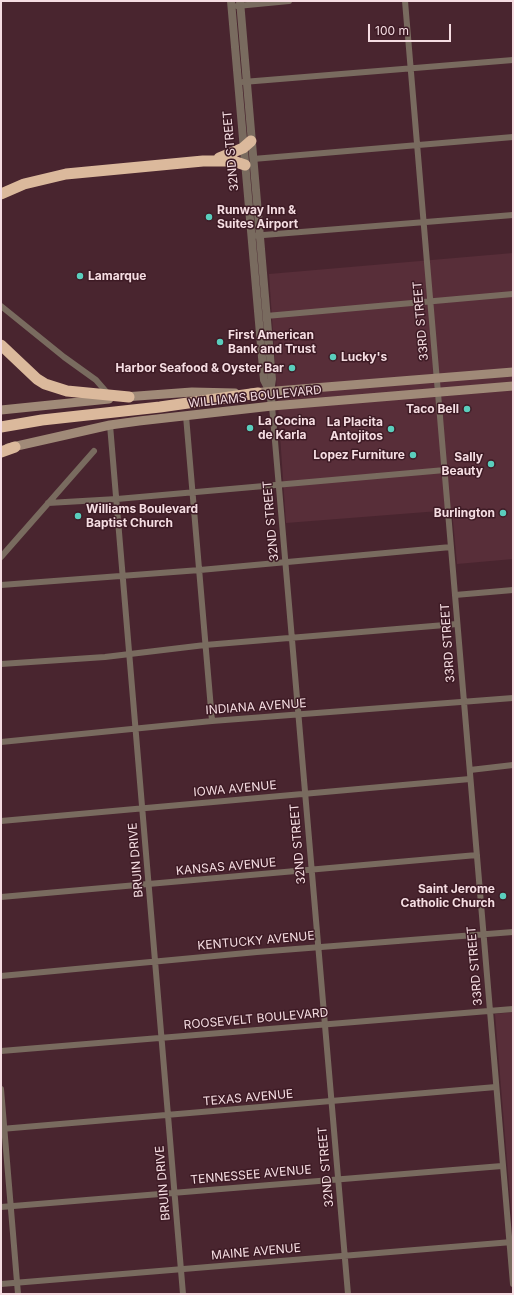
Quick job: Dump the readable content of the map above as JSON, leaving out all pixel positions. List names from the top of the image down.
{
  "streets": {
    "main road": ["WILLIAMS BOULEVARD"],
    "street": [
      "32ND STREET",
      "33RD STREET",
      "INDIANA AVENUE",
      "IOWA AVENUE",
      "BRUIN DRIVE",
      "KANSAS AVENUE",
      "KENTUCKY AVENUE",
      "ROOSEVELT BOULEVARD",
      "TEXAS AVENUE",
      "TENNESSEE AVENUE",
      "MAINE AVENUE"
    ]
  },
  "crossings": [
    ["32ND STREET", "WILLIAMS BOULEVARD"],
    ["32ND STREET", "INDIANA AVENUE"],
    ["32ND STREET", "IOWA AVENUE"],
    ["32ND STREET", "KANSAS AVENUE"],
    ["32ND STREET", "KENTUCKY AVENUE"],
    ["32ND STREET", "ROOSEVELT BOULEVARD"],
    ["32ND STREET", "TEXAS AVENUE"],
    ["32ND STREET", "TENNESSEE AVENUE"],
    ["32ND STREET", "MAINE AVENUE"],
    ["33RD STREET", "WILLIAMS BOULEVARD"],
    ["33RD STREET", "INDIANA AVENUE"],
    ["33RD STREET", "IOWA AVENUE"],
    ["33RD STREET", "KANSAS AVENUE"],
    ["33RD STREET", "KENTUCKY AVENUE"],
    ["33RD STREET", "ROOSEVELT BOULEVARD"],
    ["33RD STREET", "TEXAS AVENUE"],
    ["33RD STREET", "TENNESSEE AVENUE"],
    ["33RD STREET", "MAINE AVENUE"],
    ["WILLIAMS BOULEVARD", "BRUIN DRIVE"],
    ["INDIANA AVENUE", "BRUIN DRIVE"],
    ["IOWA AVENUE", "BRUIN DRIVE"],
    ["BRUIN DRIVE", "KANSAS AVENUE"],
    ["BRUIN DRIVE", "KENTUCKY AVENUE"],
    ["BRUIN DRIVE", "ROOSEVELT BOULEVARD"],
    ["BRUIN DRIVE", "TEXAS AVENUE"],
    ["BRUIN DRIVE", "TENNESSEE AVENUE"],
    ["BRUIN DRIVE", "MAINE AVENUE"]
  ],
  "places": [
    "Runway Inn & Suites Airport",
    "Lamarque",
    "First American Bank and Trust",
    "Lucky's",
    "Harbor Seafood & Oyster Bar",
    "Taco Bell",
    "La Cocina de Karla",
    "La Placita Antojitos",
    "Lopez Furniture",
    "Sally Beauty",
    "Burlington",
    "Williams Boulevard Baptist Church",
    "Saint Jerome Catholic Church"
  ],
  "scale_bar": "100 m"
}
